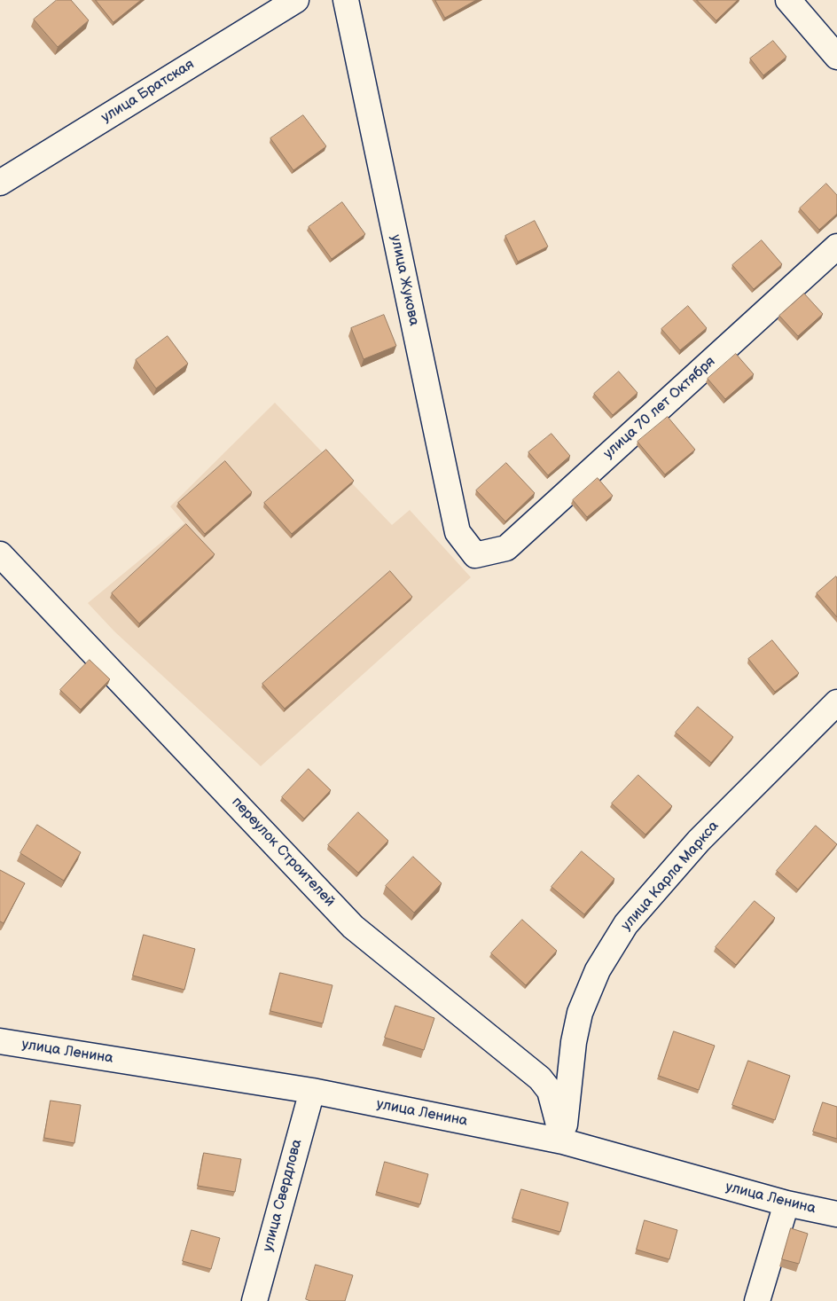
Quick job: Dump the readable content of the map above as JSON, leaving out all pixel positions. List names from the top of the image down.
{
  "streets": {
    "street": [
      "улица Братская",
      "улица Жукова",
      "улица 70 лет Октября",
      "переулок Строителей",
      "улица Карла Маркса",
      "улица Ленина",
      "улица Свердлова"
    ]
  },
  "crossings": [
    ["улица Жукова", "улица 70 лет Октября"],
    ["переулок Строителей", "улица Карла Маркса"],
    ["переулок Строителей", "улица Ленина"],
    ["улица Карла Маркса", "улица Ленина"],
    ["улица Ленина", "улица Свердлова"]
  ]
}
